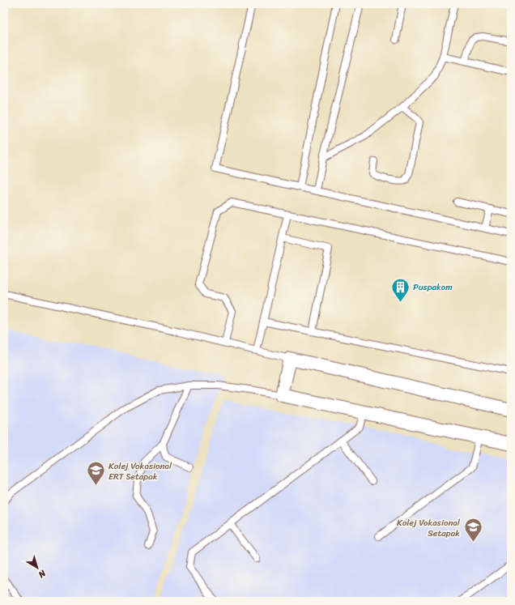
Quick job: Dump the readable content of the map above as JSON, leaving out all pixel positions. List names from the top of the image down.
{
  "places": {
    "building": ["Puspakom"],
    "school or university": ["Kolej Vokasional ERT Setapak", "Kolej Vokasional Setapak"]
  },
  "north": "bottom right"
}
